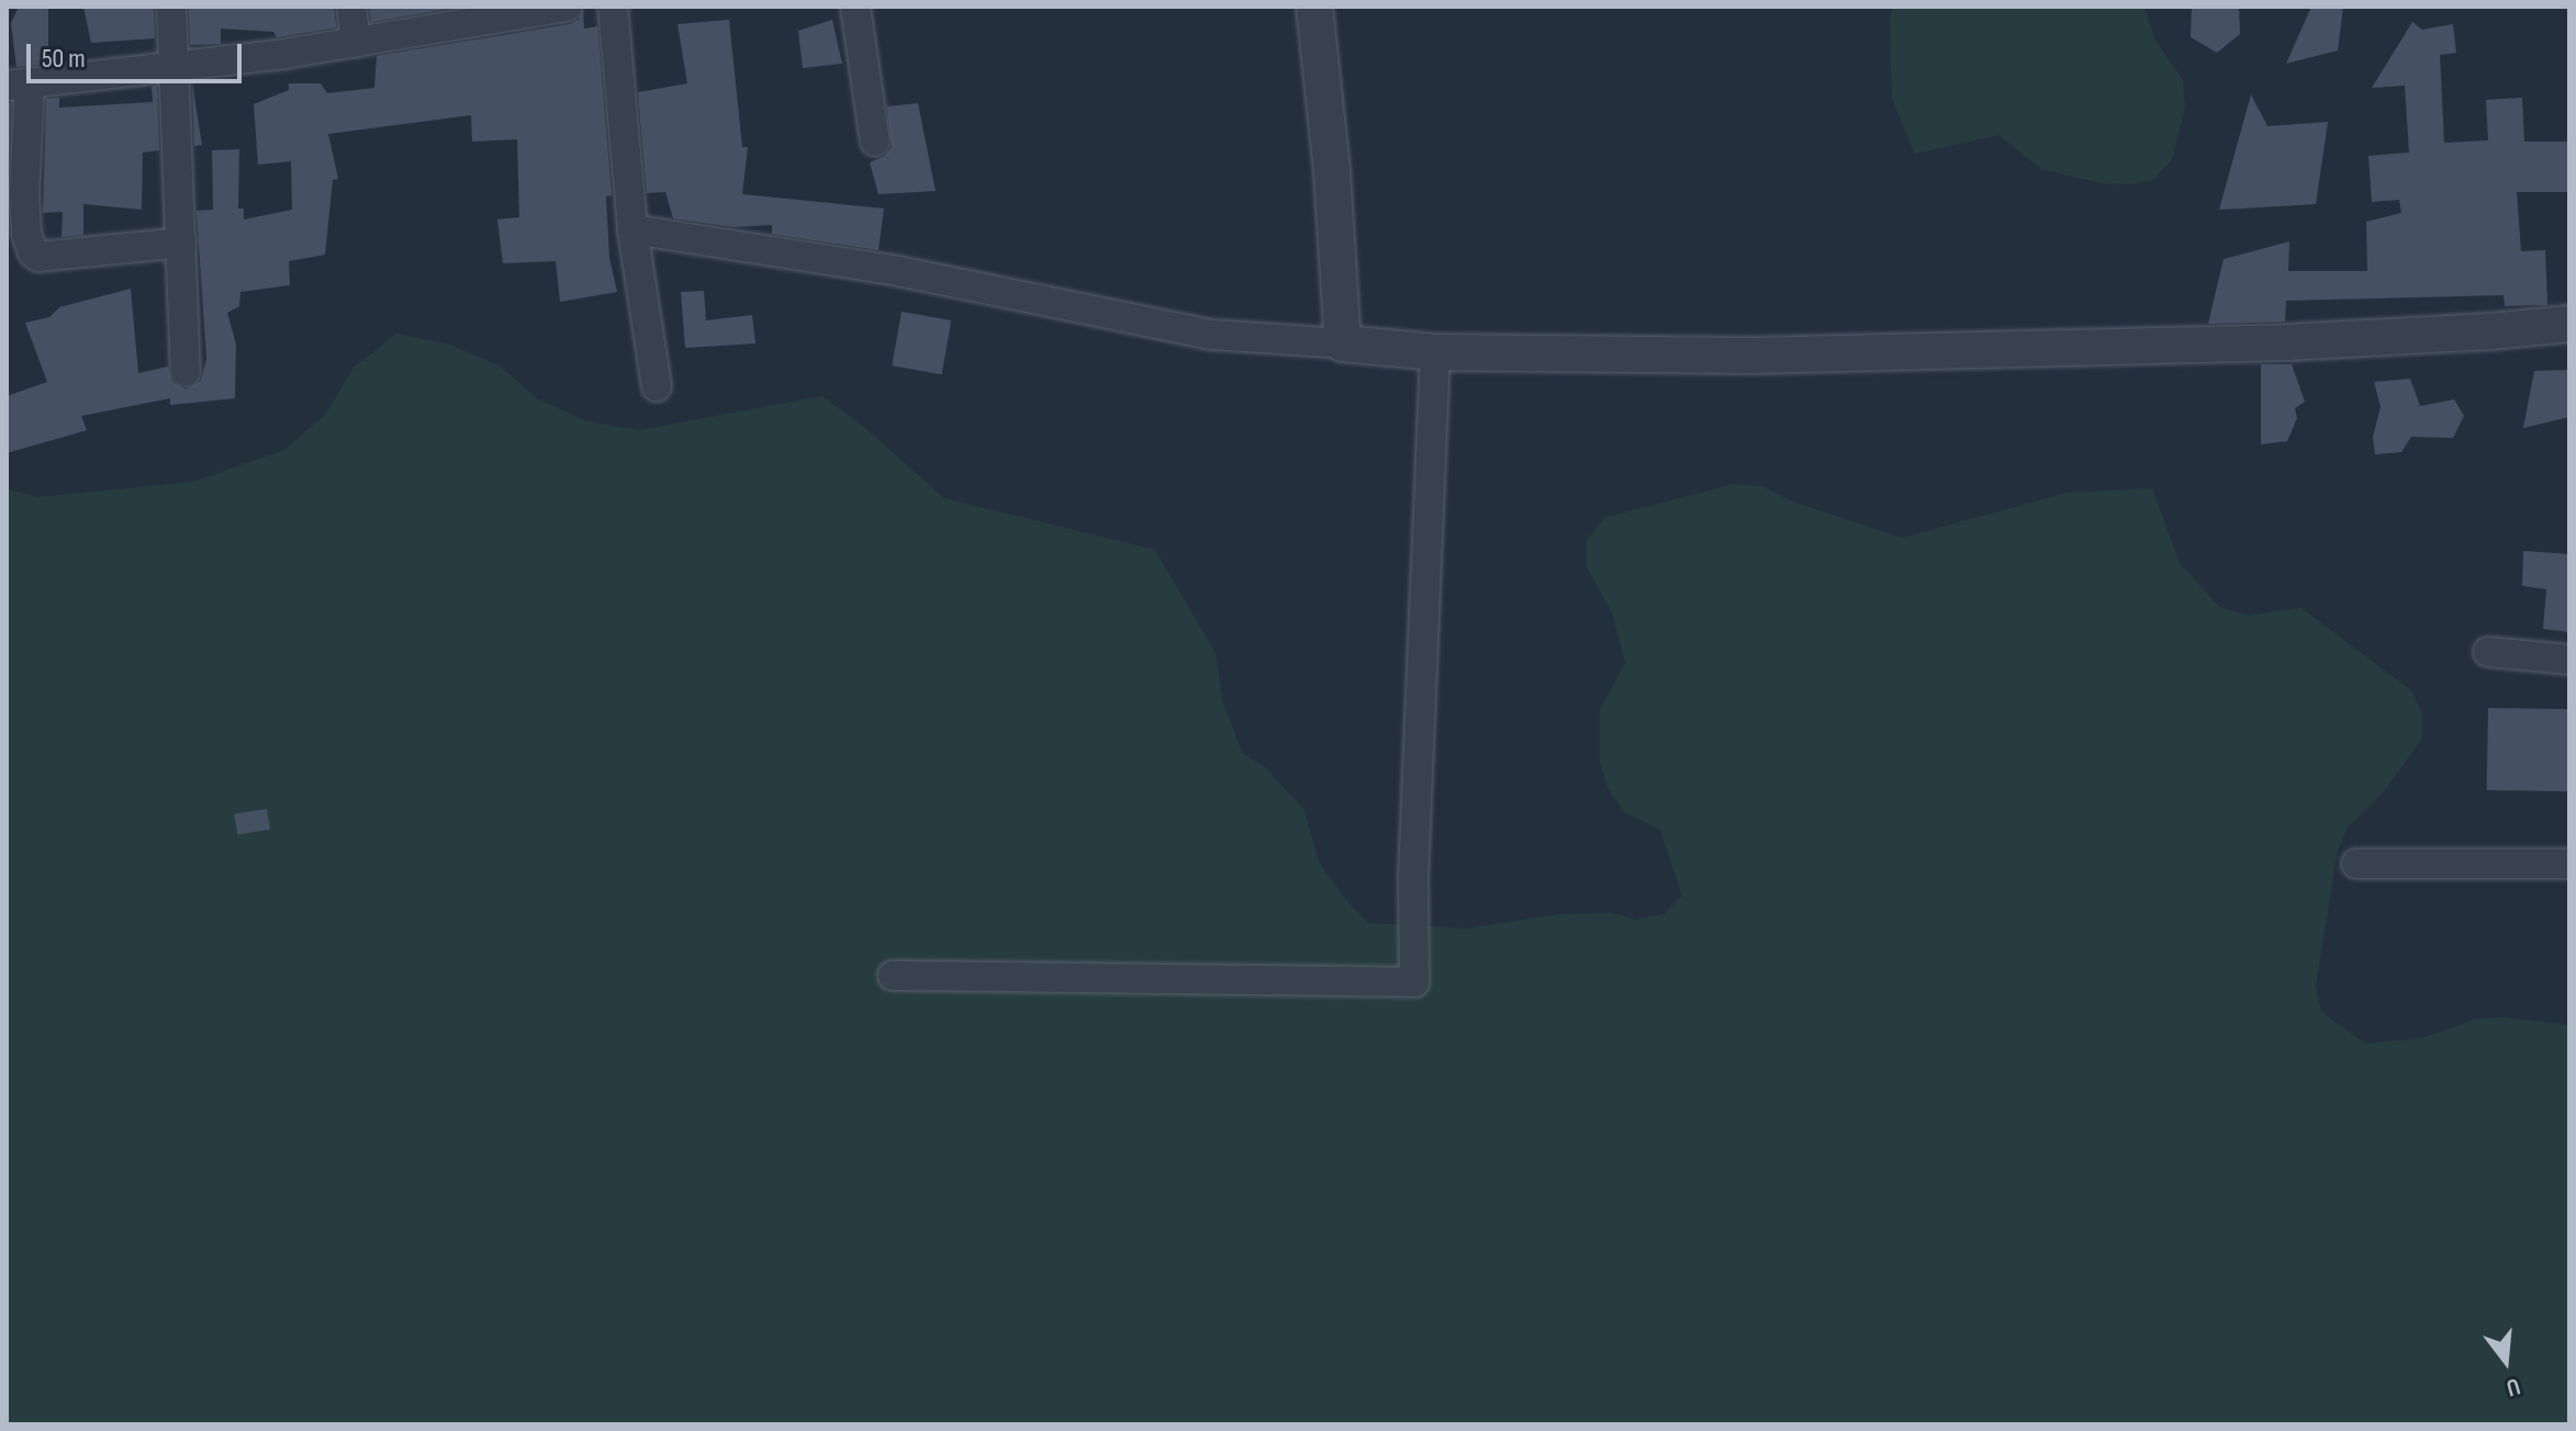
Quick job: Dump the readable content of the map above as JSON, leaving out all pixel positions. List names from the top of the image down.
{
  "scale_bar": "50 m",
  "north": "bottom"
}
